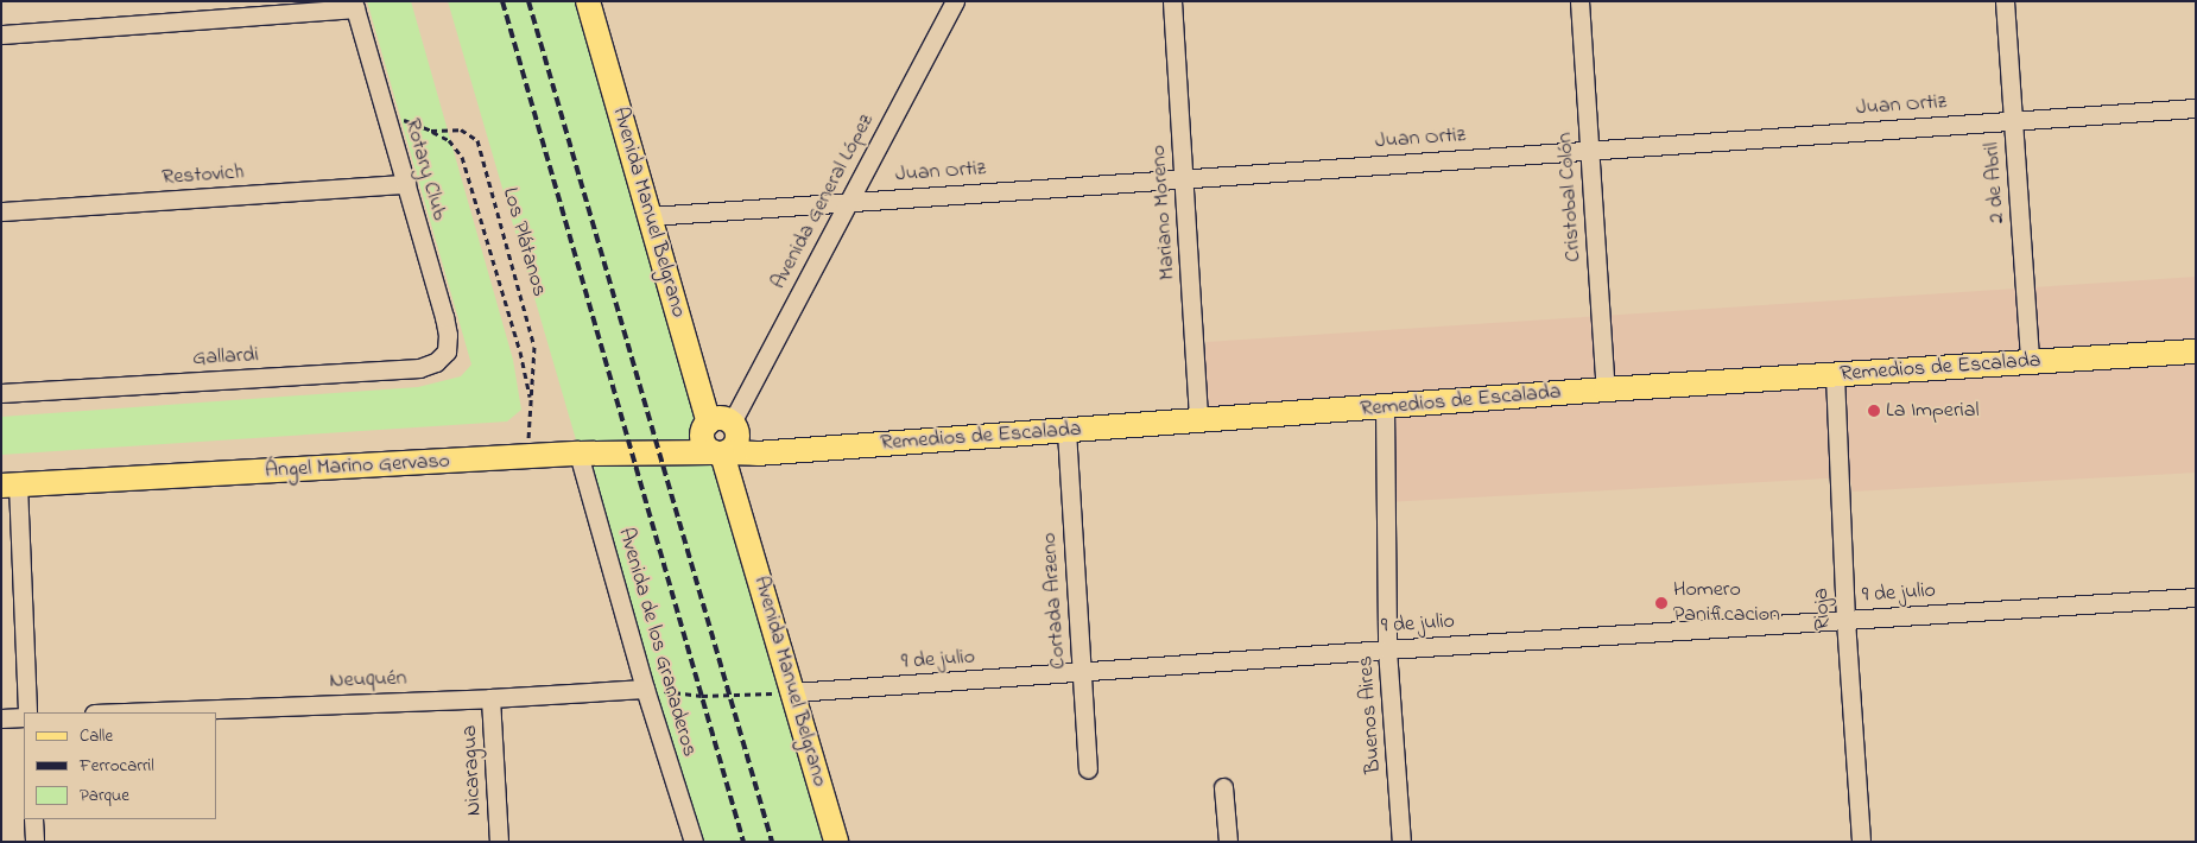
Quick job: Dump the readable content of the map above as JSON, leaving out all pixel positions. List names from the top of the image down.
{
  "streets": {
    "main road": ["Avenida Manuel Belgrano", "Remedios de Escalada", "Ángel Marino Gervaso"],
    "street": [
      "Juan Ortiz",
      "Rotary Club",
      "Restovich",
      "2 de Abril",
      "Cristobal Colón",
      "Avenida General López",
      "Mariano Moreno",
      "Gallardi",
      "9 de julio",
      "Cortada Arzeno",
      "Rioja",
      "Avenida de los Granaderos",
      "Neuquén",
      "Buenos Aires",
      "Nicaragua"
    ],
    "path": ["Los Plátanos"]
  },
  "crossings": [
    ["Juan Ortiz", "2 de Abril"],
    ["Juan Ortiz", "Cristobal Colón"],
    ["Juan Ortiz", "Avenida General López"],
    ["Juan Ortiz", "Avenida Manuel Belgrano"],
    ["Juan Ortiz", "Mariano Moreno"],
    ["Rotary Club", "Restovich"],
    ["Rotary Club", "Los Plátanos"],
    ["Rotary Club", "Gallardi"],
    ["2 de Abril", "Remedios de Escalada"],
    ["Cristobal Colón", "Remedios de Escalada"],
    ["Avenida General López", "Avenida Manuel Belgrano"],
    ["Avenida Manuel Belgrano", "Remedios de Escalada"],
    ["Avenida Manuel Belgrano", "Ángel Marino Gervaso"],
    ["Avenida Manuel Belgrano", "9 de julio"],
    ["Mariano Moreno", "Remedios de Escalada"],
    ["Los Plátanos", "Ángel Marino Gervaso"],
    ["Remedios de Escalada", "Ángel Marino Gervaso"],
    ["Remedios de Escalada", "Cortada Arzeno"],
    ["Remedios de Escalada", "Rioja"],
    ["Remedios de Escalada", "Buenos Aires"],
    ["Ángel Marino Gervaso", "Avenida de los Granaderos"],
    ["9 de julio", "Cortada Arzeno"],
    ["9 de julio", "Rioja"],
    ["9 de julio", "Buenos Aires"],
    ["Avenida de los Granaderos", "Neuquén"],
    ["Neuquén", "Nicaragua"]
  ],
  "places": ["La Imperial", "Homero Panificacion"],
  "legend": ["Calle", "Ferrocarril", "Parque"]
}
